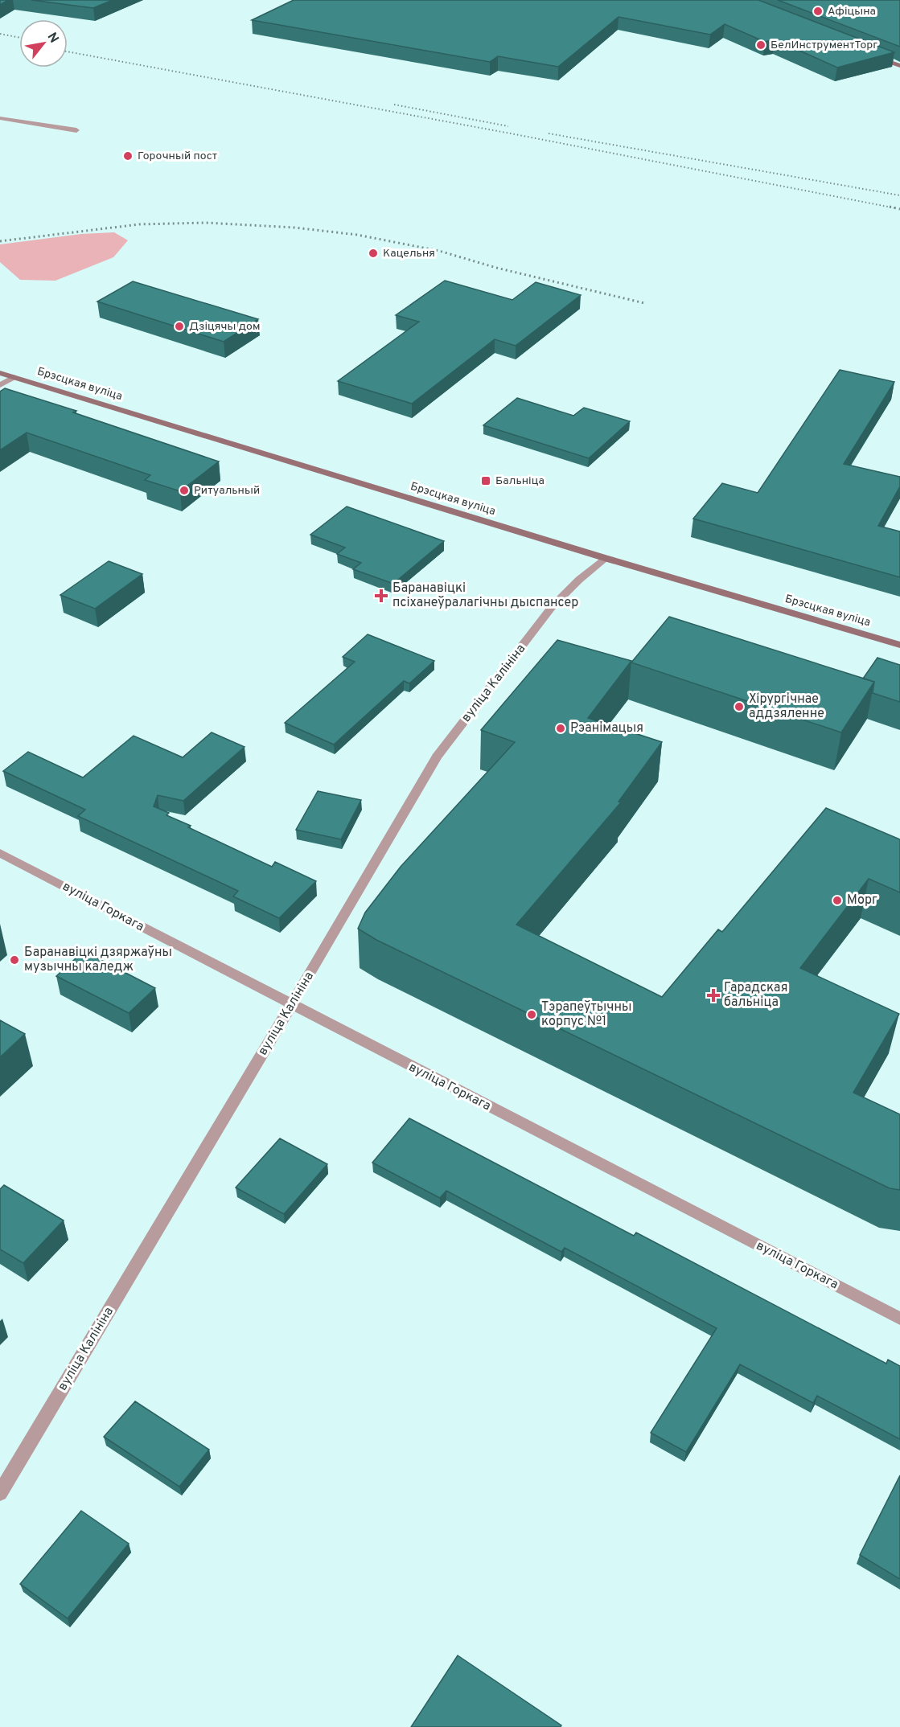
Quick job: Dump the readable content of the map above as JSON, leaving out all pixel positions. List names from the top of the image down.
{
  "streets": {
    "main road": ["Брэсцкая вуліца"],
    "street": ["вуліца Калініна", "вуліца Горкага"]
  },
  "crossings": [
    ["Брэсцкая вуліца", "вуліца Калініна"],
    ["вуліца Калініна", "вуліца Горкага"]
  ],
  "places": {
    "other": [
      "Афіцына",
      "БелИнструментТорг",
      "Горочный пост",
      "Кацельня",
      "Дзіцячы дом",
      "Ритуальный",
      "Хірургічнае аддзяленне",
      "Рэанімацыя",
      "Морг",
      "Баранавіцкі дзяржаўны музычны каледж",
      "Тэрапеўтычны корпус №1"
    ],
    "transit": ["Бальніца"],
    "health": ["Баранавіцкі псіханеўралагічны дыспансер", "Гарадская бальніца"]
  },
  "north": "top right"
}
